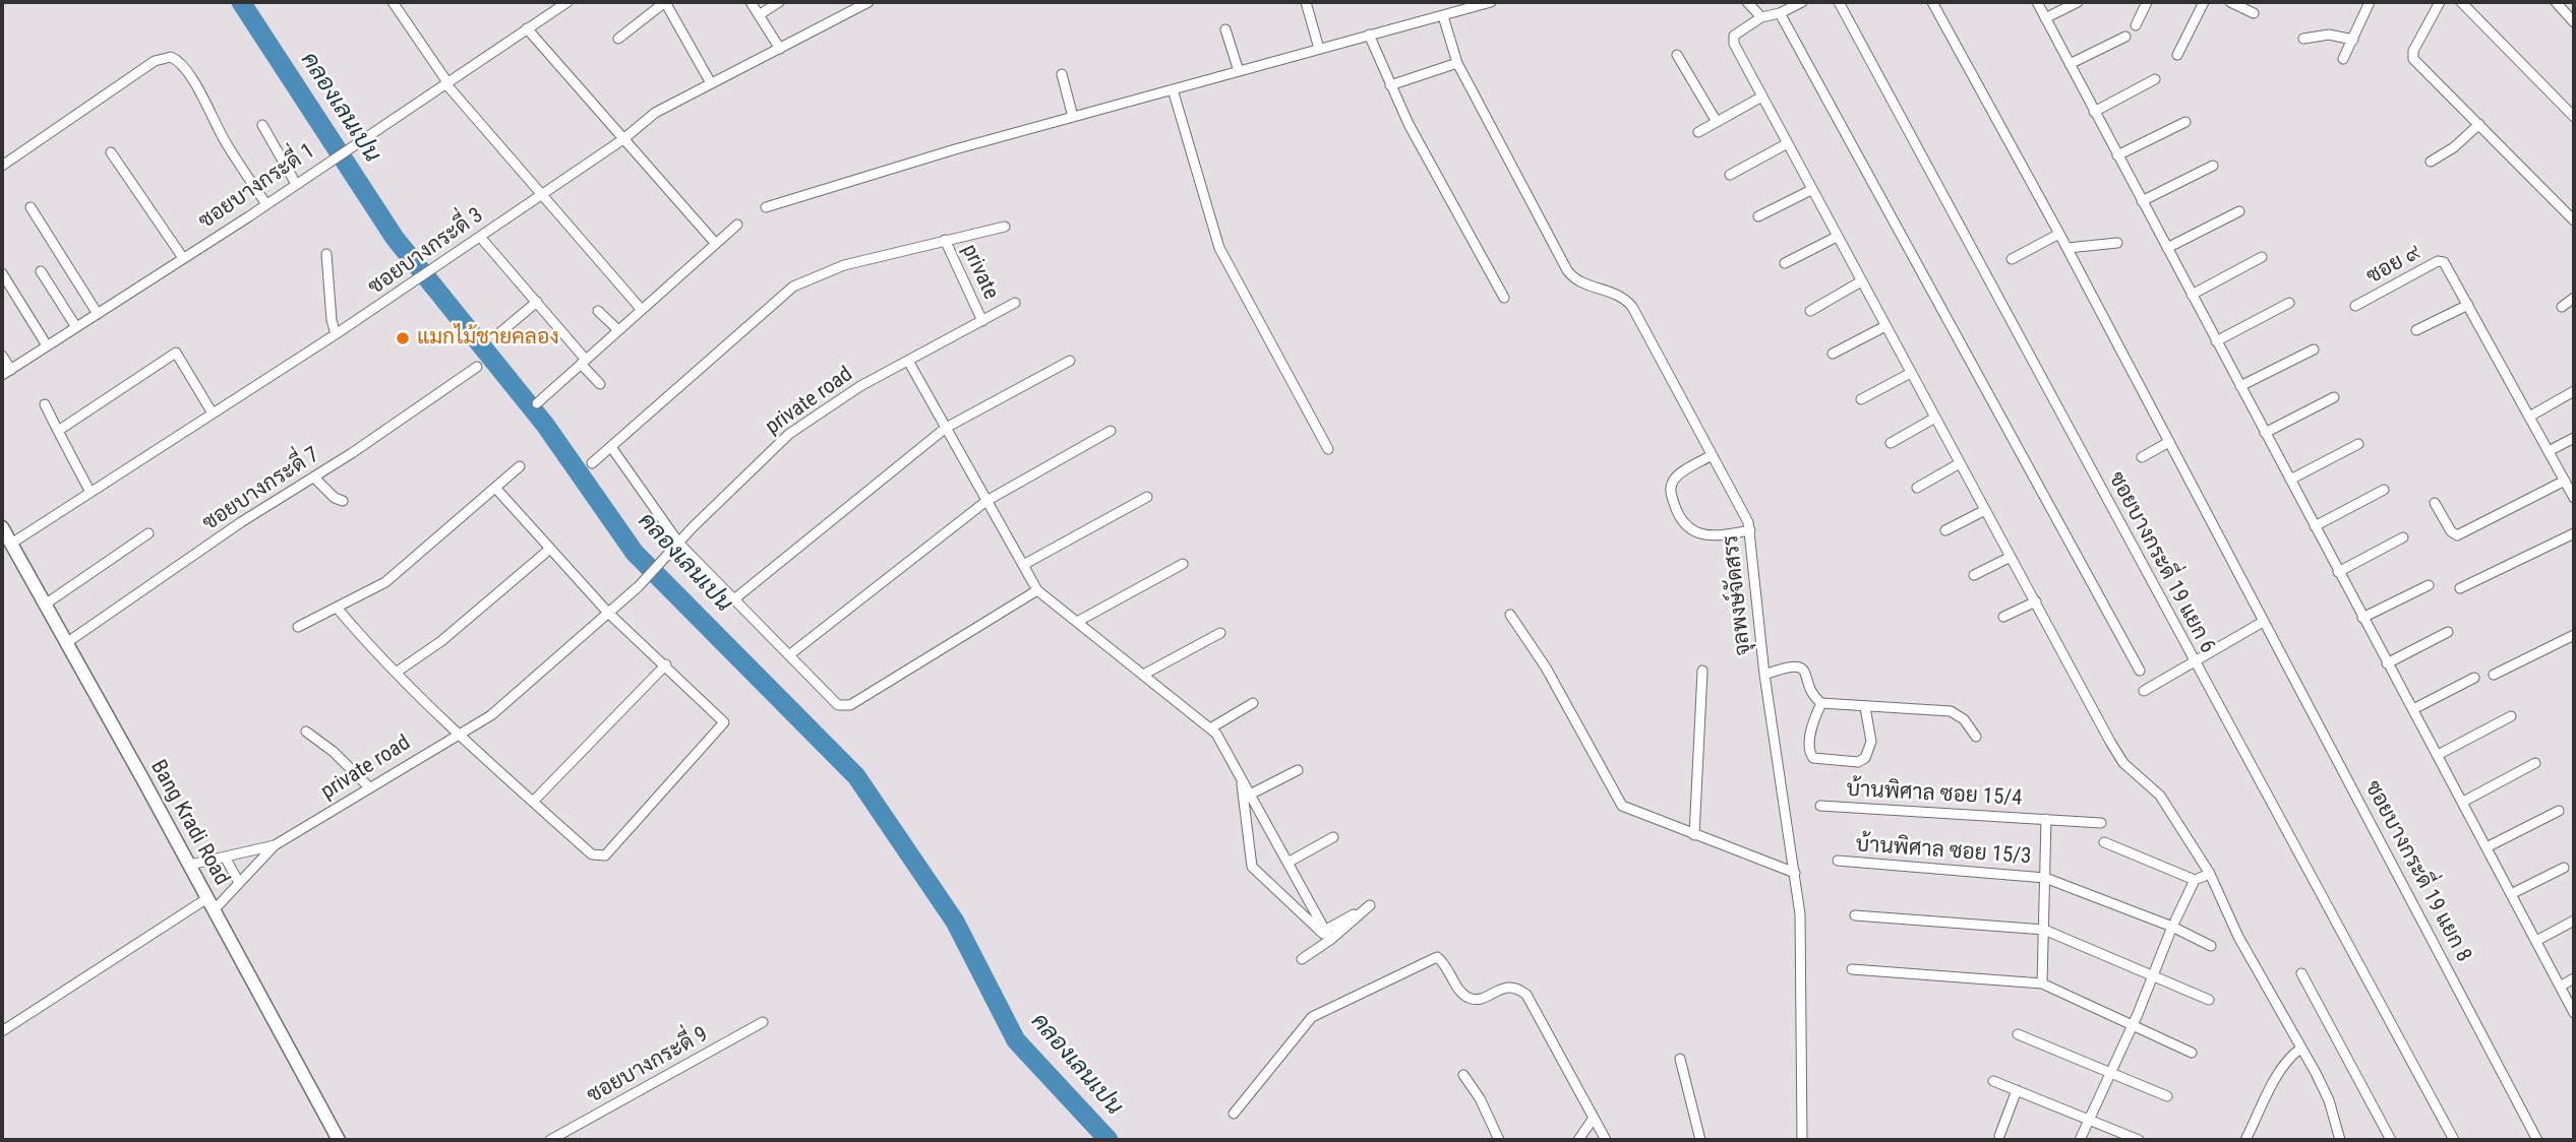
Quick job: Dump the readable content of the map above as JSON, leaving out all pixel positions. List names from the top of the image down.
{
  "streets": {
    "street": [
      "ซอยบางกระดี่ 1",
      "ซอยบางกระดี่ 3",
      "ซอย ๙",
      "private",
      "private road",
      "ซอยบางกระดี่ 7",
      "ซอยบางกระดี่ 19 แยก 6",
      "จุลพงษ์จัดสรร",
      "บ้านพิศาล ซอย 15/4",
      "Bang Kradi Road",
      "บ้านพิศาล ซอย 15/3",
      "ซอยบางกระดี่ 19 แยก 8",
      "ซอยบางกระดี่ 9"
    ]
  },
  "crossings": [
    ["ซอยบางกระดี่ 3", "Bang Kradi Road"],
    ["private", "private road"],
    ["ซอยบางกระดี่ 7", "Bang Kradi Road"]
  ],
  "water": ["คลองเลนเปน"],
  "places": ["แมกไม้ชายคลอง"]
}
